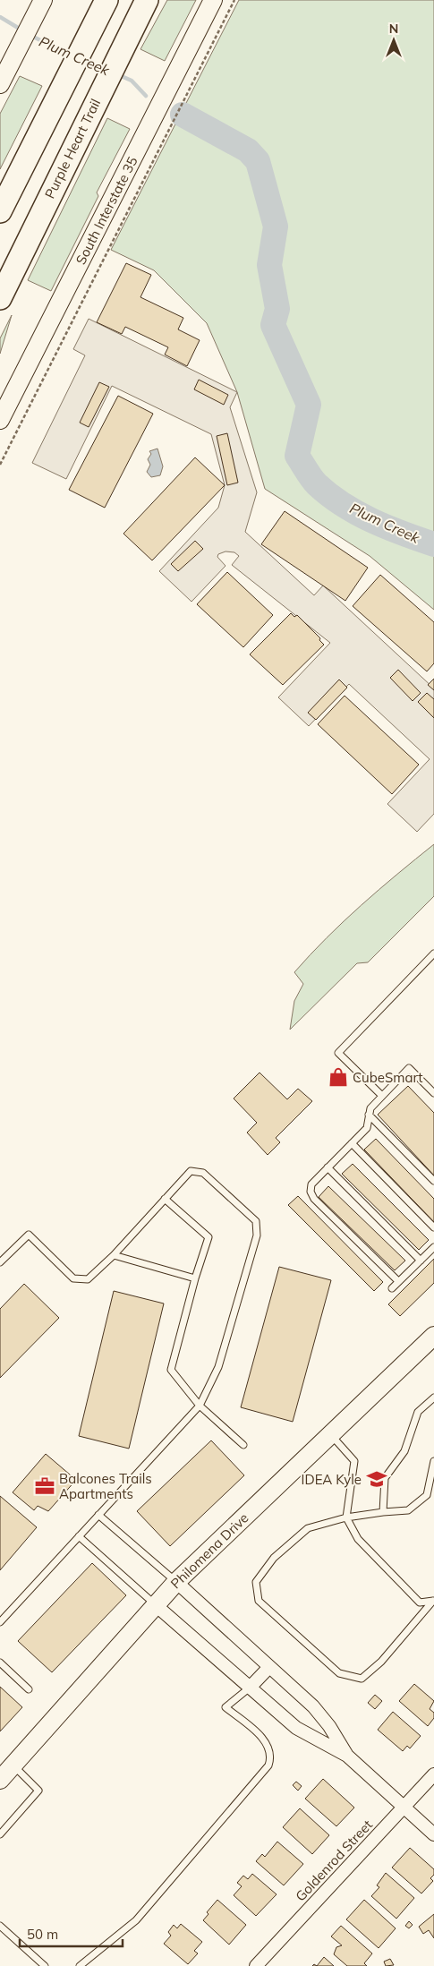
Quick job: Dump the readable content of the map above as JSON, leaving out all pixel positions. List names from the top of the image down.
{
  "streets": {
    "highway": ["Purple Heart Trail"],
    "street": ["South Interstate 35", "Philomena Drive", "Goldenrod Street"]
  },
  "water": ["Plum Creek"],
  "places": {
    "shop": ["CubeSmart"],
    "school or university": ["IDEA Kyle"],
    "office": ["Balcones Trails Apartments"]
  },
  "scale_bar": "50 m",
  "north": "top"
}
